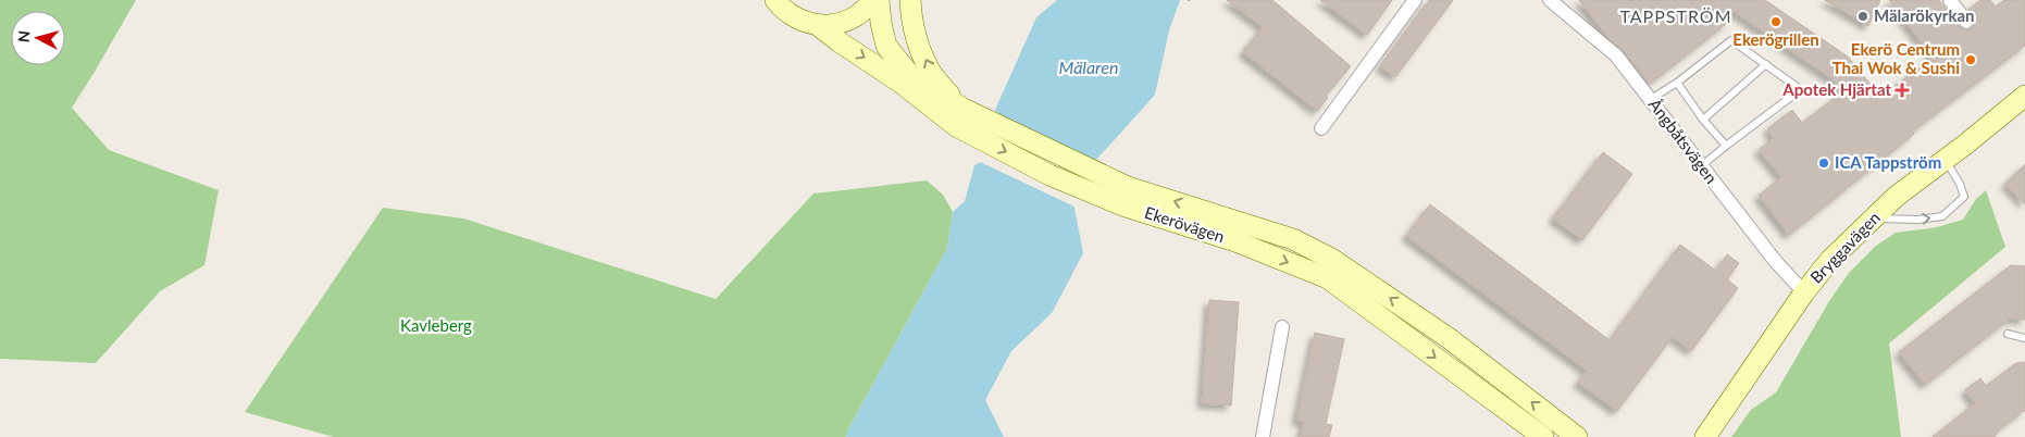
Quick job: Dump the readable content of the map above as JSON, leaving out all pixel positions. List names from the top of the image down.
{
  "streets": {
    "main road": ["Ekerövägen", "Bryggavägen"],
    "street": ["Ångbåtsvägen"]
  },
  "crossings": [
    ["Ångbåtsvägen", "Bryggavägen"]
  ],
  "districts": ["TAPPSTRÖM"],
  "water": ["Mälaren"],
  "parks": ["Kavleberg"],
  "places": {
    "other": [
      "Mälarökyrkan",
      "Ekerögrillen",
      "Ekerö Centrum Thai Wok & Sushi",
      "ICA Tappström"
    ],
    "health": ["Apotek Hjärtat"]
  },
  "north": "left"
}
